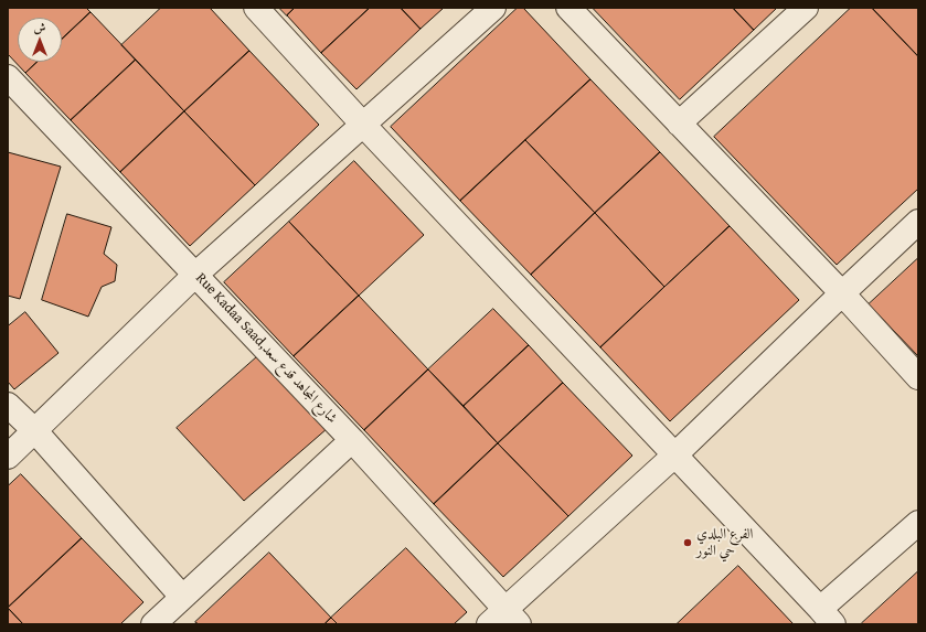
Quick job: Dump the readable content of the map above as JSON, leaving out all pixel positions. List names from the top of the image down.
{
  "streets": {
    "street": ["Rue Kadaa Saad,شارع المجاهد قدع سعد"]
  },
  "places": ["الفرع البلدي حي النور"],
  "north": "top"
}
